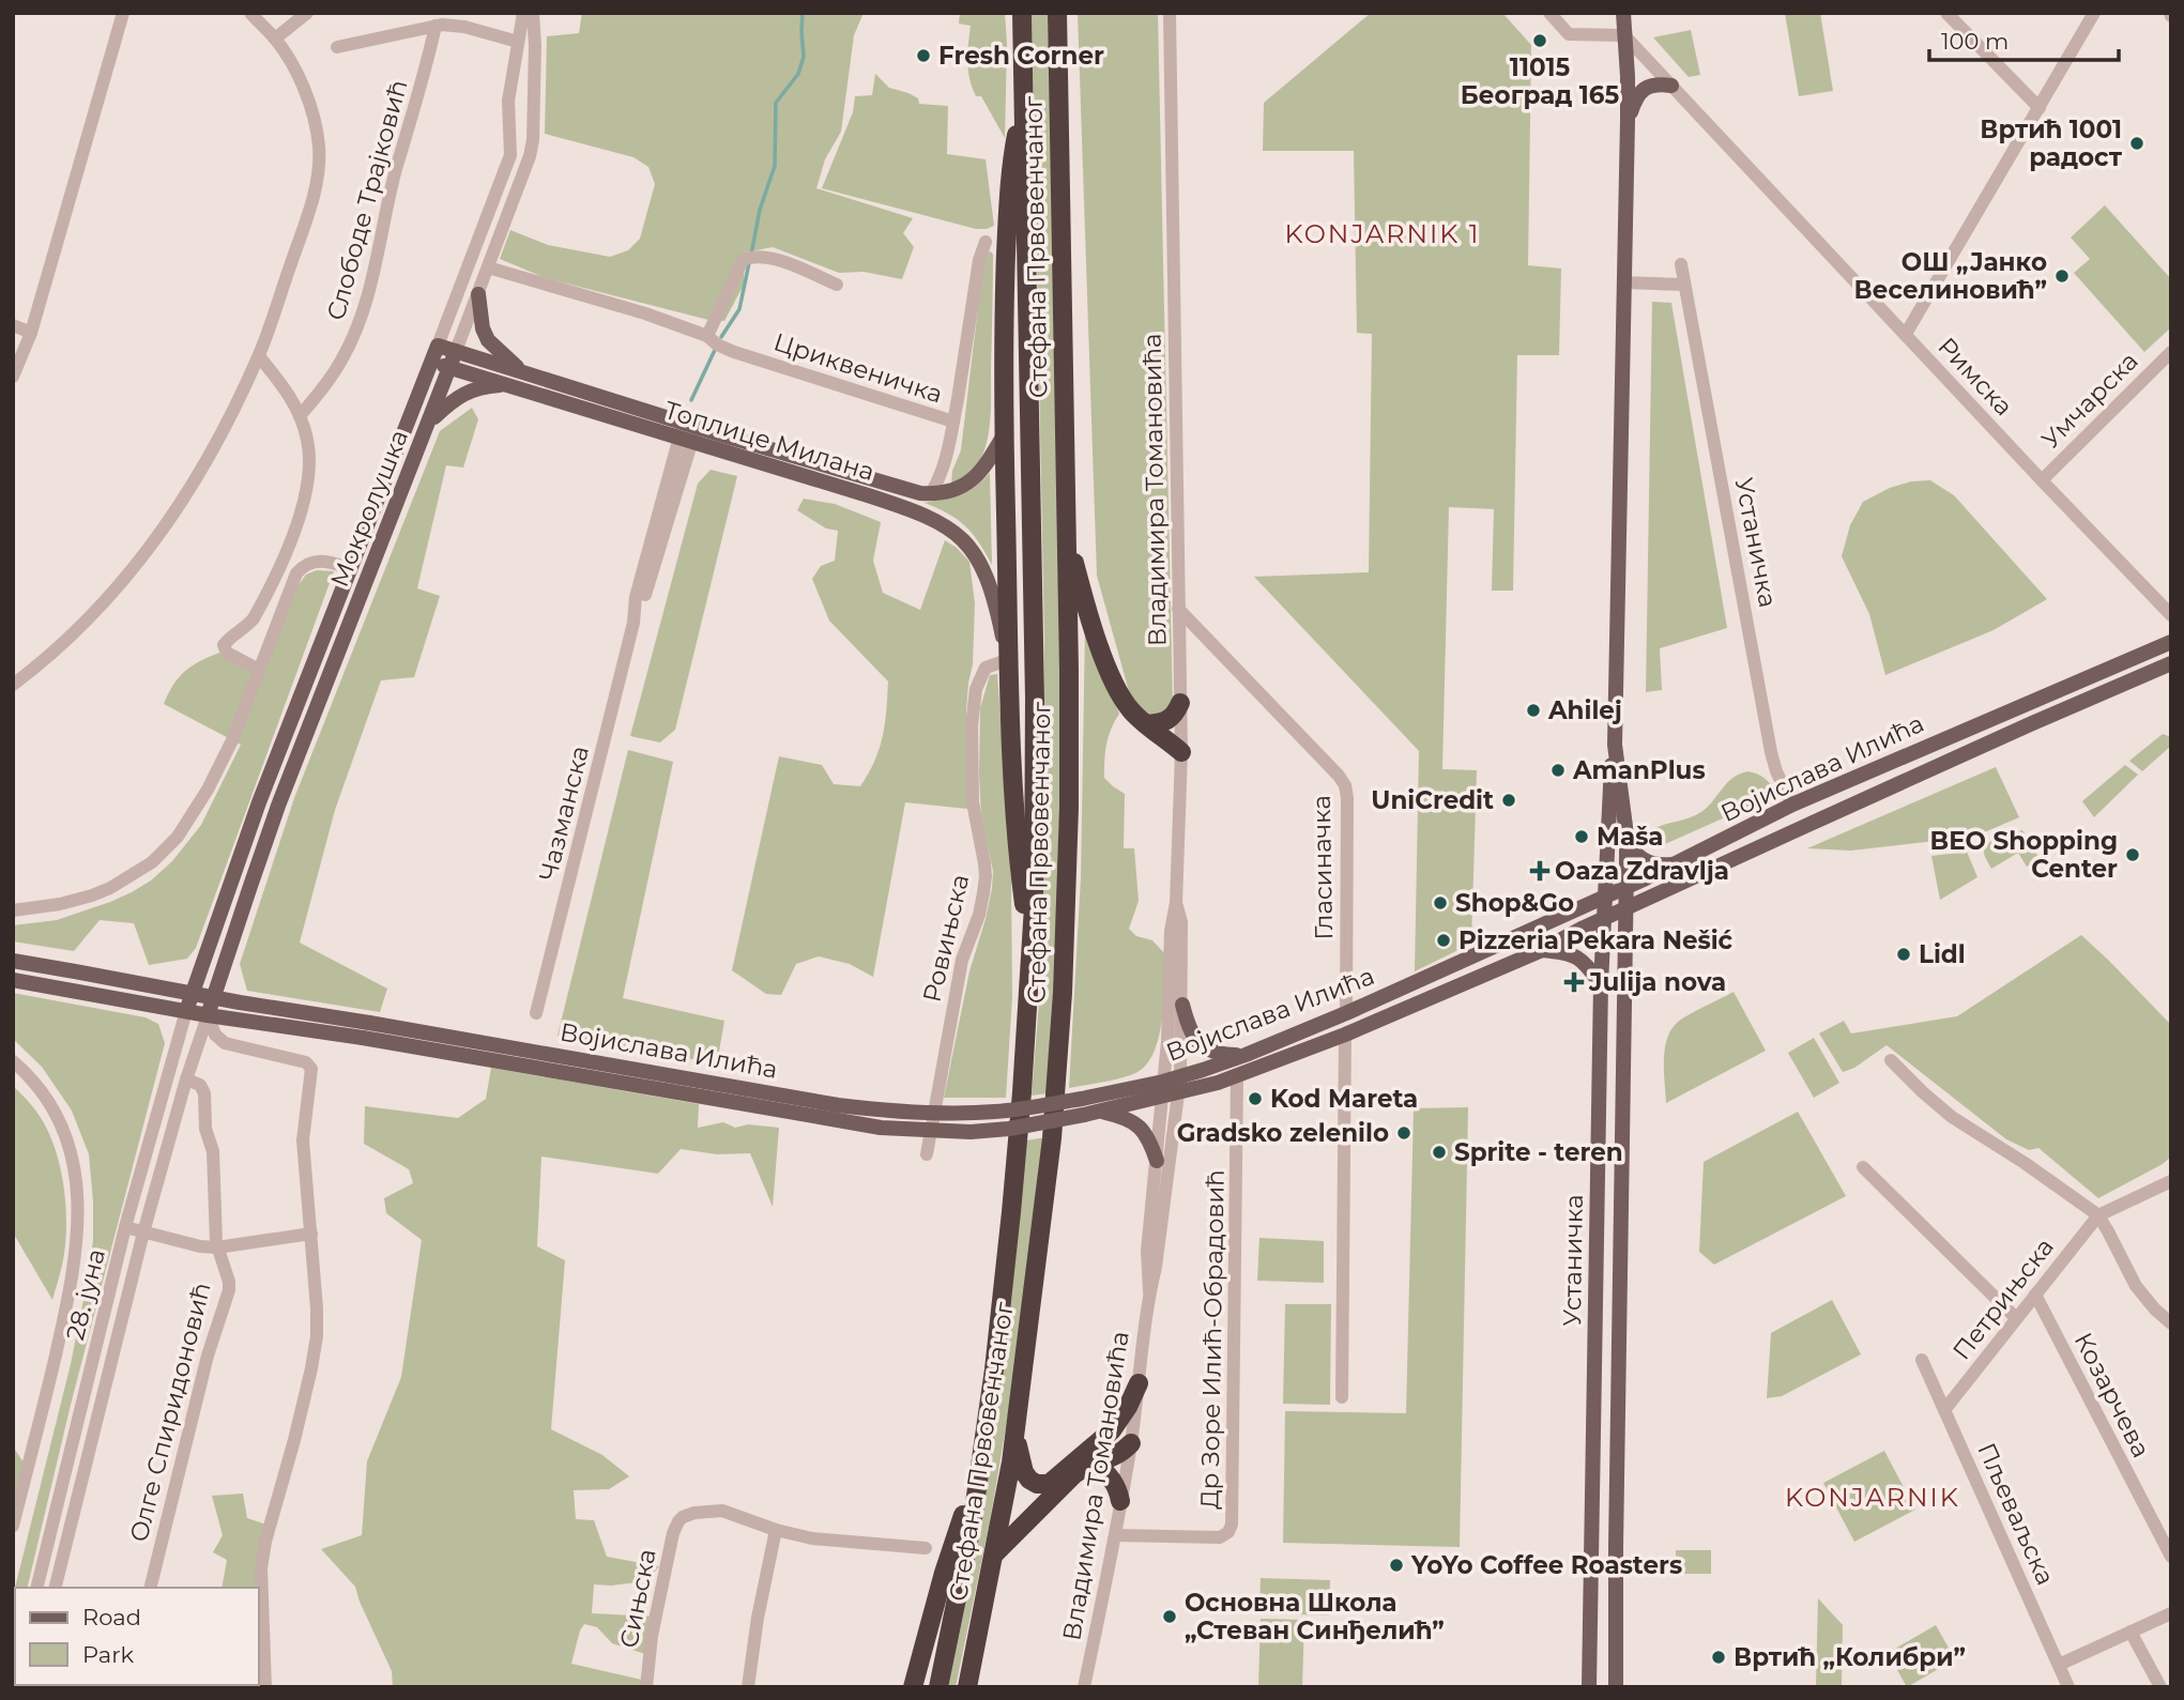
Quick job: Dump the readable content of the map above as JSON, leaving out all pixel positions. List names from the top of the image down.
{
  "streets": {
    "highway": ["Стефана Првовенчаног"],
    "main road": [
      "Топлице Милана",
      "Мокролушка",
      "Устаничка",
      "Војислава Илића"
    ],
    "street": [
      "Слободе Трајковић",
      "Цриквеничка",
      "Римска",
      "Умчарска",
      "Владимира Томановића",
      "Чазманска",
      "Гласиначка",
      "Ровињска",
      "28. јуна",
      "Петрињска",
      "Др Зоре Илић-Обрадовић",
      "Козарчева",
      "Олге Спиридоновић",
      "Пљеваљска",
      "Сињска"
    ]
  },
  "crossings": [
    ["Цриквеничка", "Мокролушка"],
    ["Римска", "Умчарска"],
    ["Римска", "Устаничка"],
    ["Топлице Милана", "Мокролушка"],
    ["Топлице Милана", "Чазманска"],
    ["Топлице Милана", "Ровињска"],
    ["Владимира Томановића", "Војислава Илића"],
    ["Владимира Томановића", "Гласиначка"],
    ["Владимира Томановића", "Др Зоре Илић-Обрадовић"],
    ["Мокролушка", "Војислава Илића"],
    ["Мокролушка", "28. јуна"],
    ["Устаничка", "Војислава Илића"],
    ["Војислава Илића", "Гласиначка"],
    ["Војислава Илића", "28. јуна"],
    ["Војислава Илића", "Др Зоре Илић-Обрадовић"],
    ["28. јуна", "Олге Спиридоновић"],
    ["Петрињска", "Козарчева"],
    ["Петрињска", "Пљеваљска"]
  ],
  "districts": ["KONJARNIK 1", "KONJARNIK"],
  "places": {
    "other": [
      "11015 Београд 165",
      "Fresh Corner",
      "Вртић 1001 радост",
      "ОШ „Јанко Веселиновић”",
      "Ahilej",
      "AmanPlus",
      "UniCredit",
      "Maša",
      "BEO Shopping Center",
      "Shop&Go",
      "Pizzeria Pekara Nešić",
      "Lidl",
      "Kod Mareta",
      "Gradsko zelenilo",
      "Sprite - teren",
      "YoYo Coffee Roasters",
      "Основна Школа „Стеван Синђелић”",
      "Вртић „Колибри”"
    ],
    "health": ["Oaza Zdravlja", "Julija nova"]
  },
  "legend": ["Road", "Park"],
  "scale_bar": "100 m"
}
